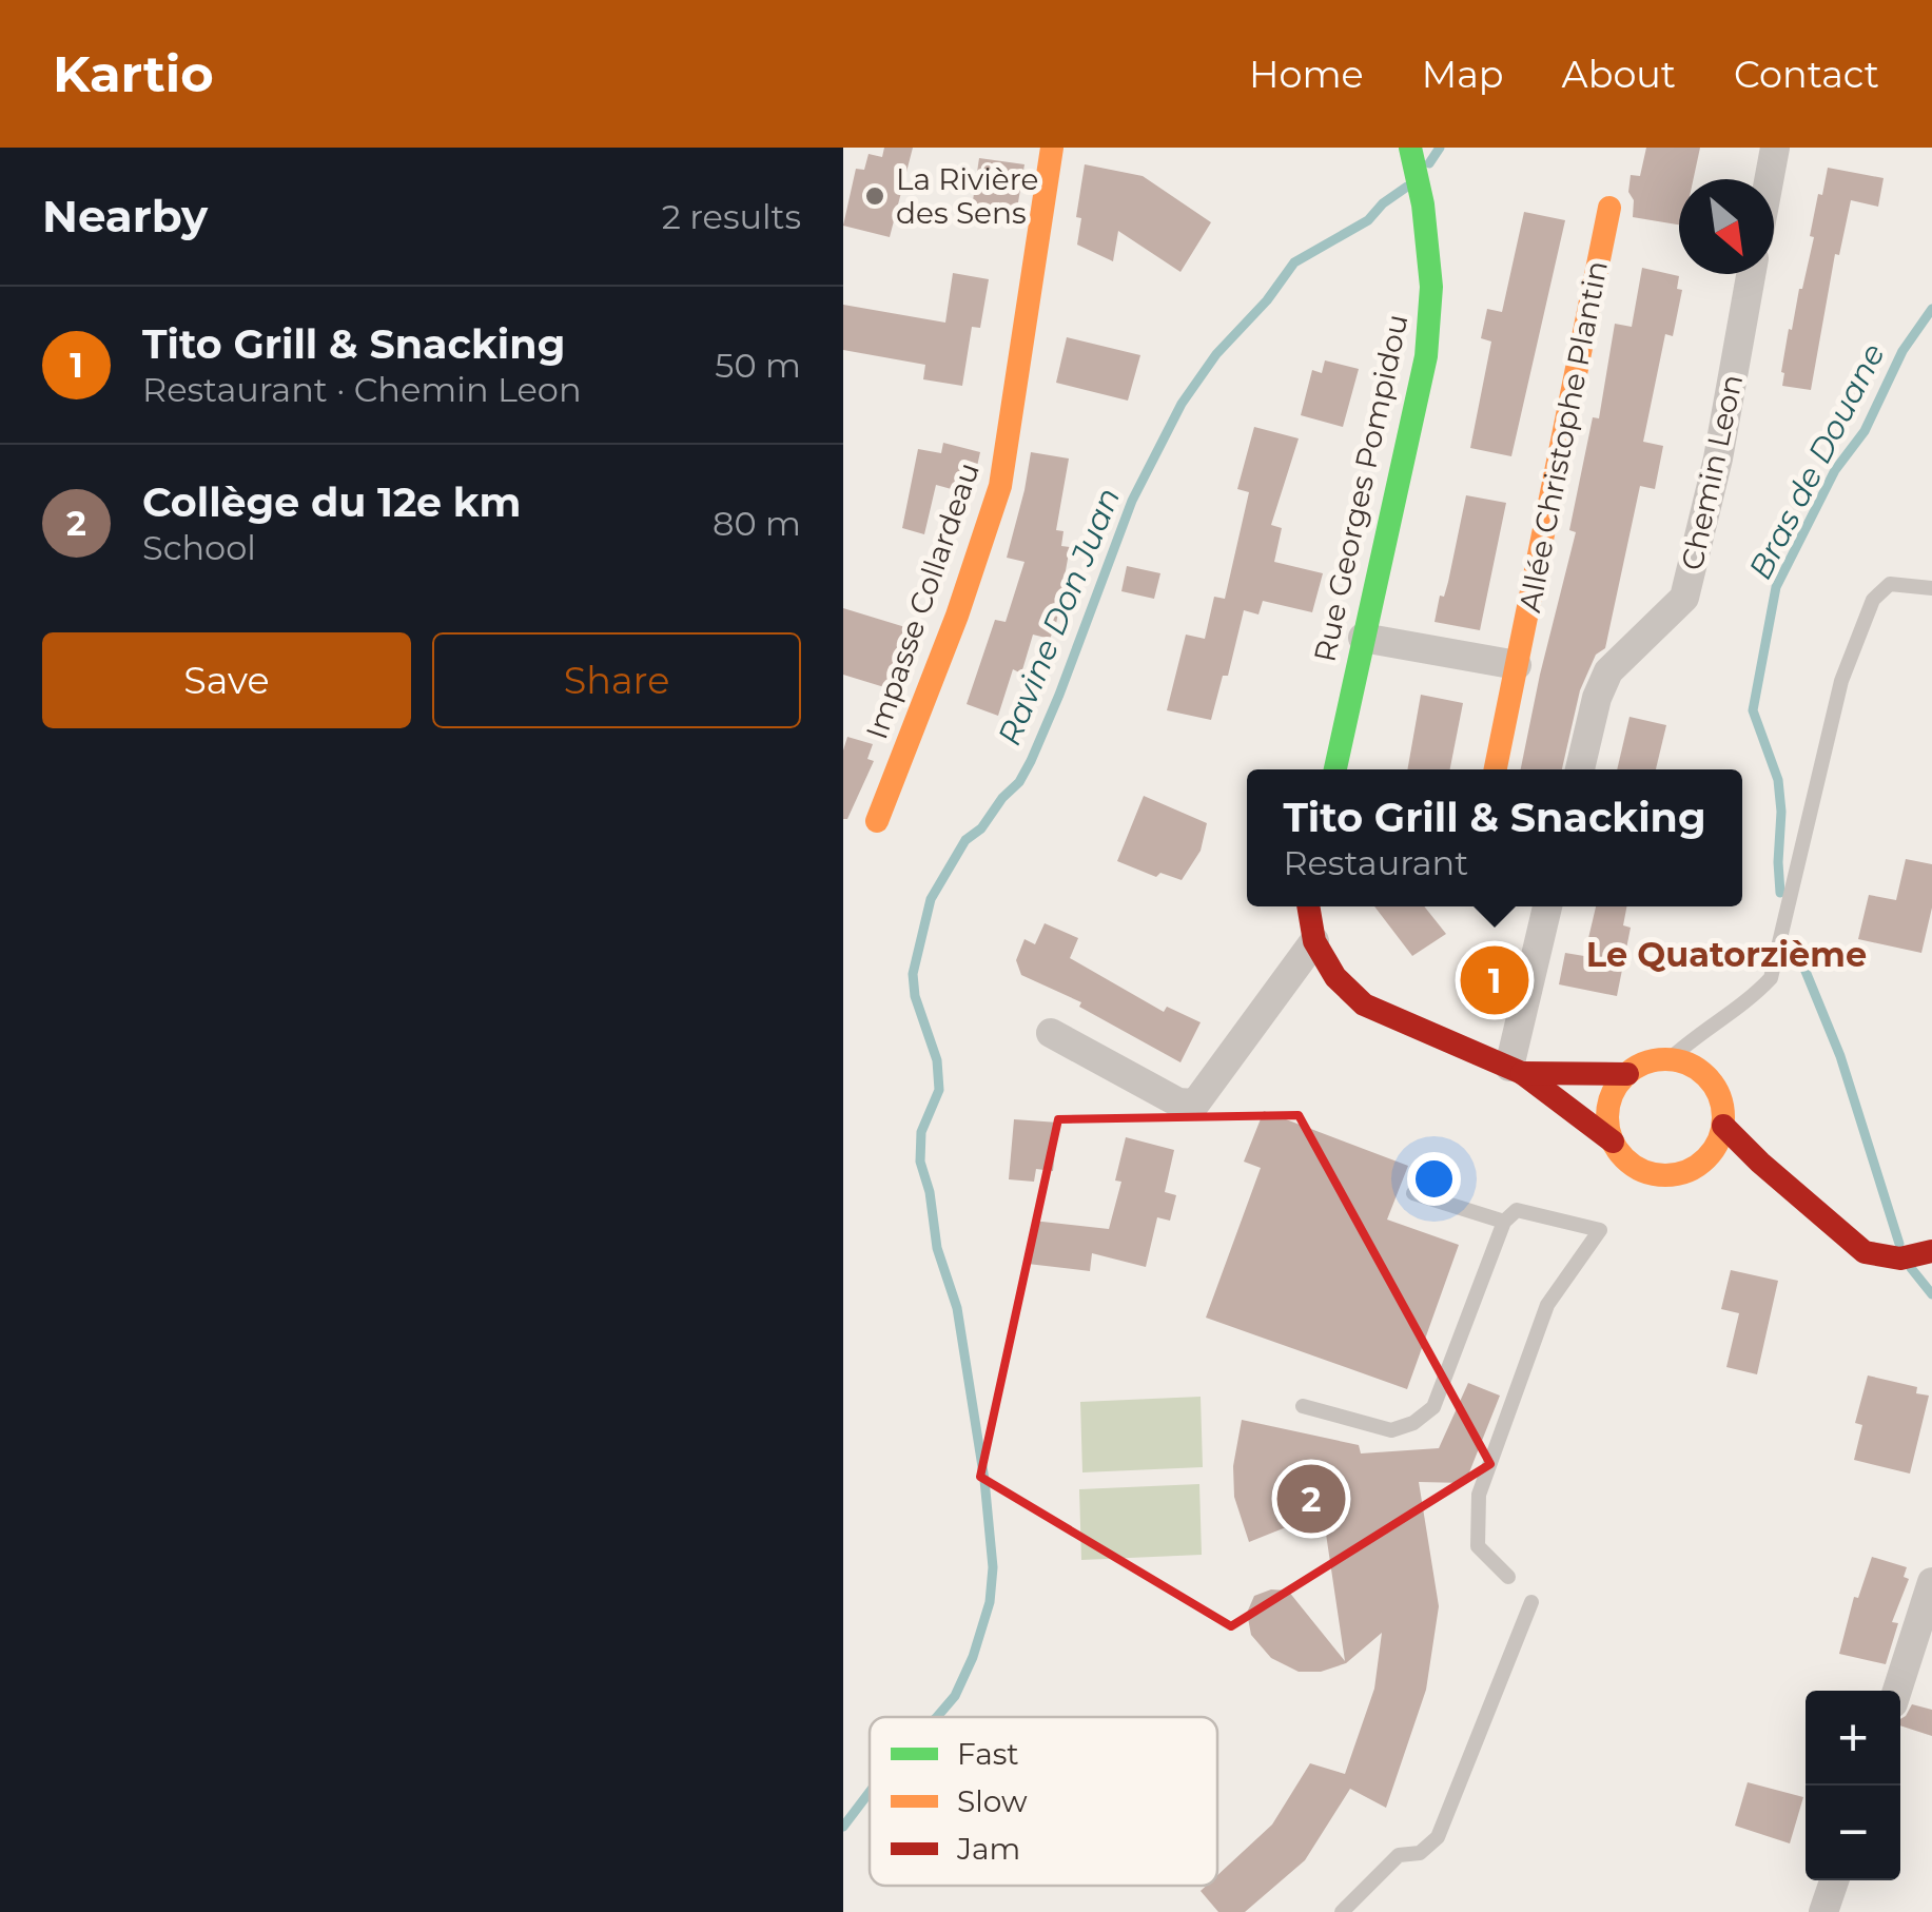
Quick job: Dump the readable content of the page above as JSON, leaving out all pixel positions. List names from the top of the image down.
{
  "streets": {
    "main road": ["Allée Christophe Plantin", "Rue Georges Pompidou", "Impasse Collardeau"],
    "street": ["Chemin Leon"]
  },
  "districts": ["Le Quatorzième"],
  "water": ["Bras de Douane", "Ravine Don Juan"],
  "places": ["La Rivière des Sens"],
  "legend": ["Fast", "Slow", "Jam"],
  "north": "bottom right",
  "page": {
    "header": "Kartio",
    "nav": [
      "Home",
      "Map",
      "About",
      "Contact"
    ],
    "heading": ["Nearby", "2 results"],
    "list": [
      {
        "mark": "1",
        "name": "Tito Grill & Snacking",
        "note": "Restaurant · Chemin Leon",
        "value": "50 m"
      },
      {
        "mark": "2",
        "name": "Collège du 12e km",
        "note": "School",
        "value": "80 m"
      }
    ],
    "buttons": ["Save", "Share"],
    "popup": ["Tito Grill & Snacking", "Restaurant"],
    "pins": ["1", "2"],
    "map_buttons": ["+", "−"]
  }
}
